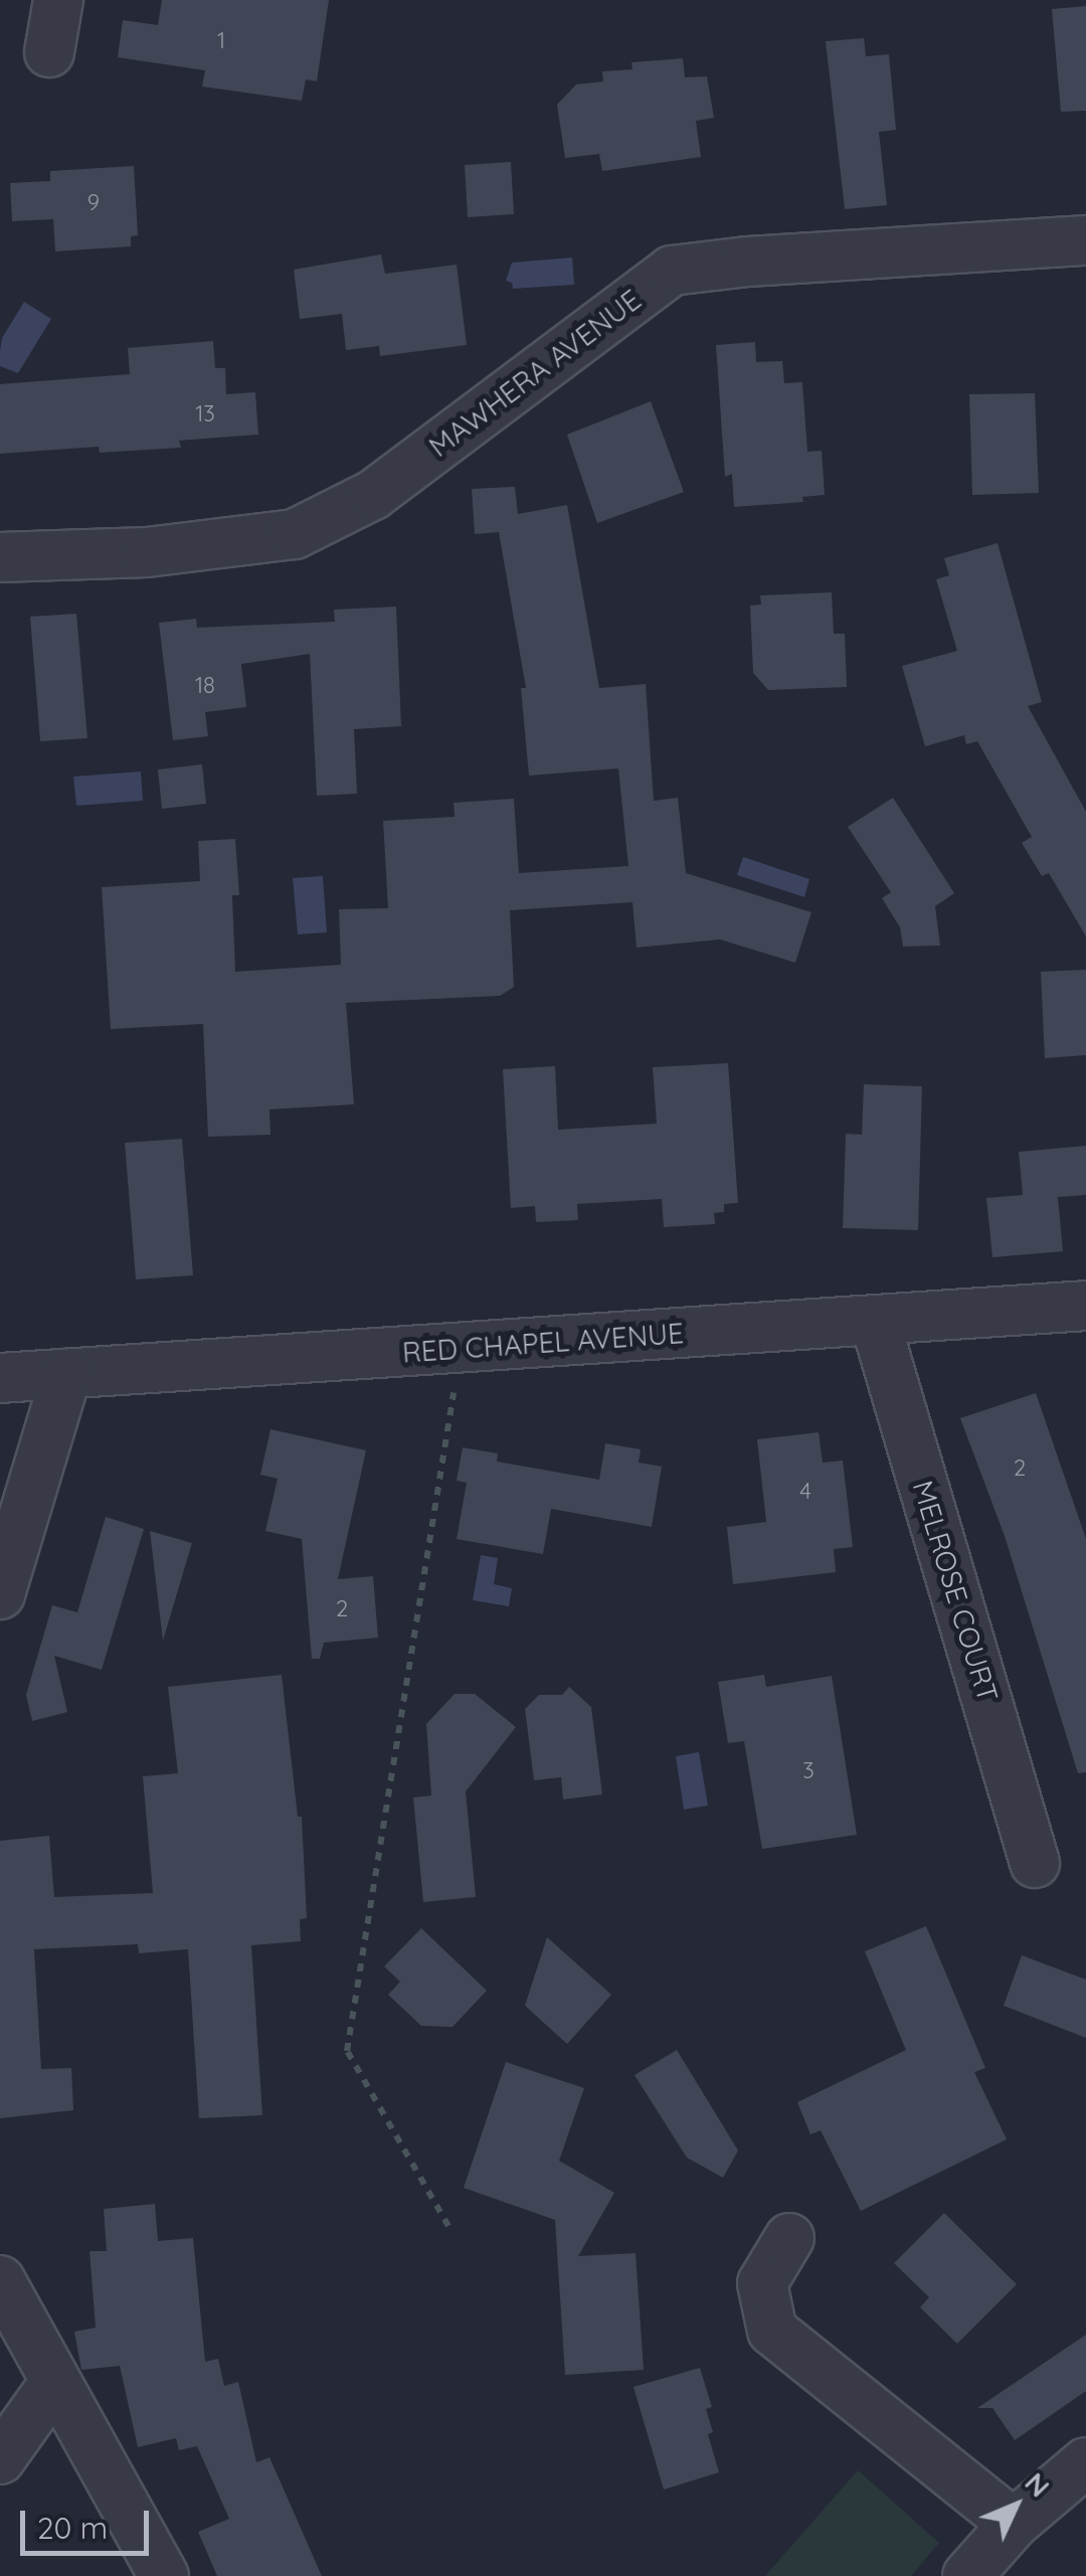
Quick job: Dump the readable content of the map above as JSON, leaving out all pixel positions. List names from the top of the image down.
{
  "streets": {
    "street": ["MAWHERA AVENUE", "RED CHAPEL AVENUE", "MELROSE COURT"]
  },
  "crossings": [
    ["RED CHAPEL AVENUE", "MELROSE COURT"]
  ],
  "house_numbers": [
    "1",
    "9",
    "13",
    "18",
    "2",
    "4",
    "2",
    "3"
  ],
  "scale_bar": "20 m",
  "north": "top right"
}
